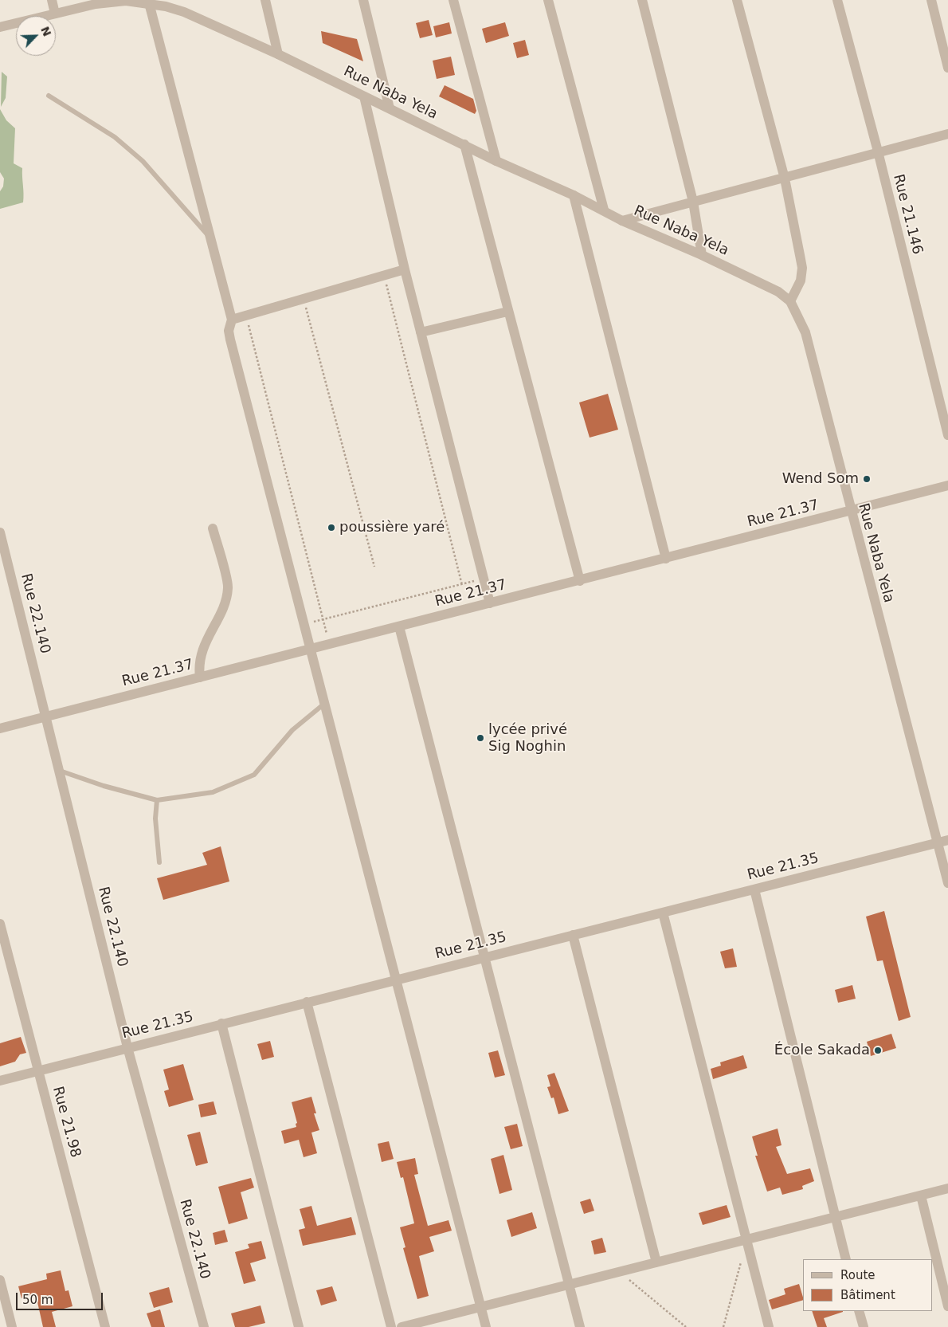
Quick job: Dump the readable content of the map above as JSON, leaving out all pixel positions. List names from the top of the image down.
{
  "streets": {
    "street": [
      "Rue Naba Yela",
      "Rue 21.146",
      "Rue 21.37",
      "Rue 22.140",
      "Rue 21.35",
      "Rue 21.98"
    ]
  },
  "crossings": [
    ["Rue Naba Yela", "Rue 21.37"],
    ["Rue Naba Yela", "Rue 21.35"],
    ["Rue 21.37", "Rue 22.140"],
    ["Rue 22.140", "Rue 21.35"],
    ["Rue 21.35", "Rue 21.98"]
  ],
  "places": [
    "Wend Som",
    "poussière yaré",
    "lycée privé Sig Noghin",
    "École Sakada"
  ],
  "legend": ["Route", "Bâtiment"],
  "scale_bar": "50 m",
  "north": "top right"
}
